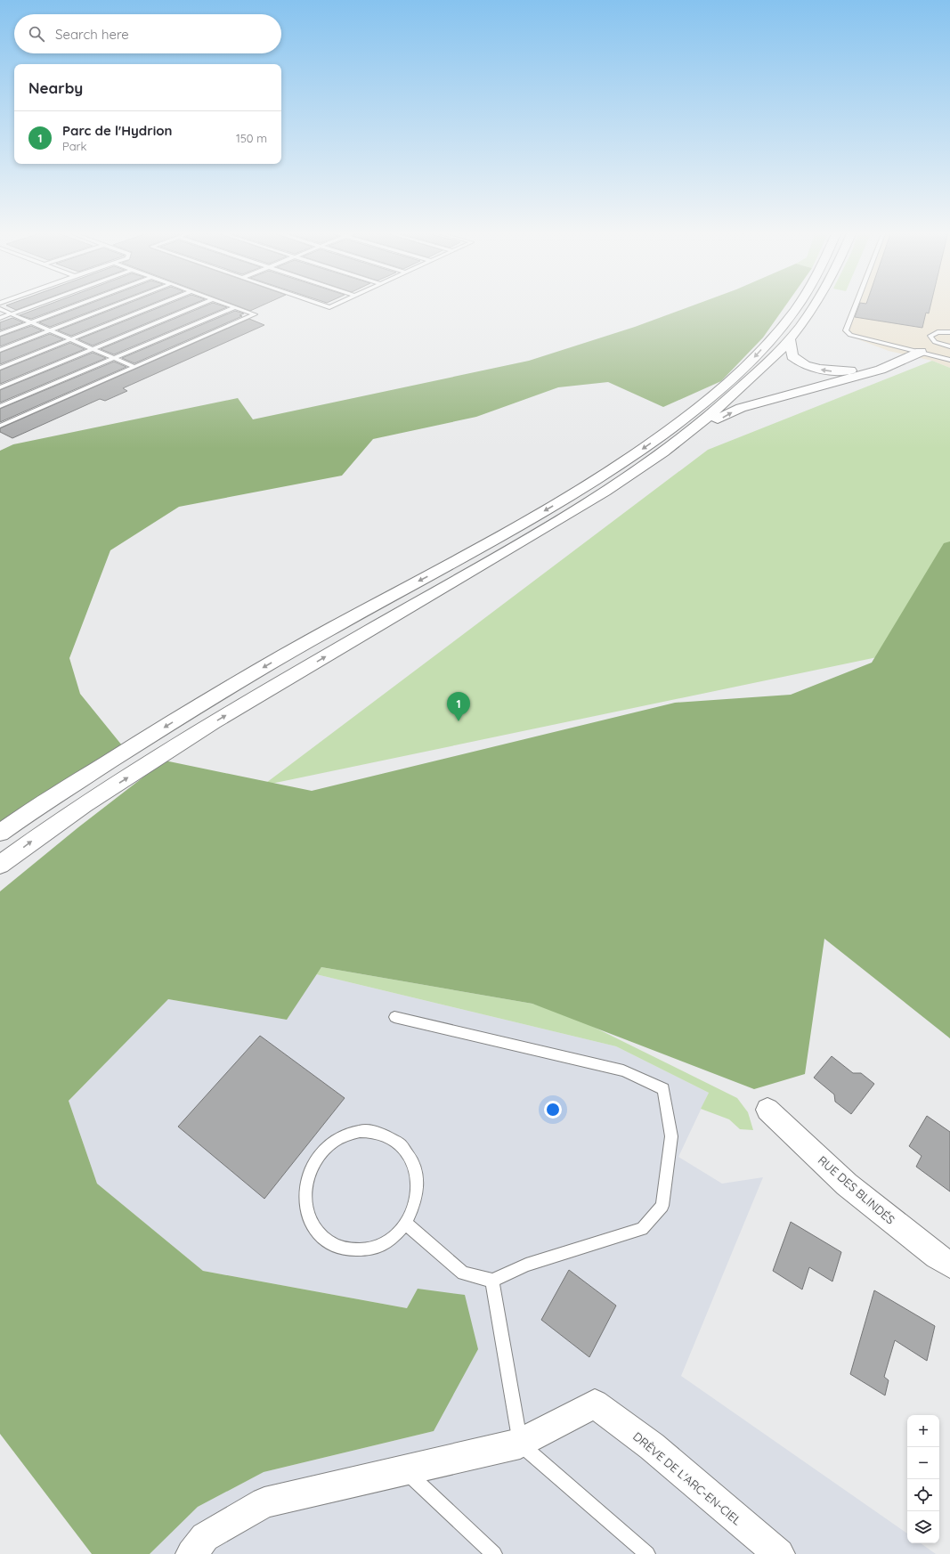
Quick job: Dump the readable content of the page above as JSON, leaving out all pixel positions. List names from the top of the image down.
{
  "streets": {
    "street": ["RUE DES BLINDÉS", "DRÈVE DE L'ARC-EN-CIEL"]
  },
  "page": {
    "search": "Search here",
    "heading": "Nearby",
    "list": [
      {
        "mark": "1",
        "name": "Parc de l'Hydrion",
        "note": "Park",
        "value": "150 m"
      }
    ],
    "pins": "1",
    "map_buttons": ["+", "−"]
  }
}
